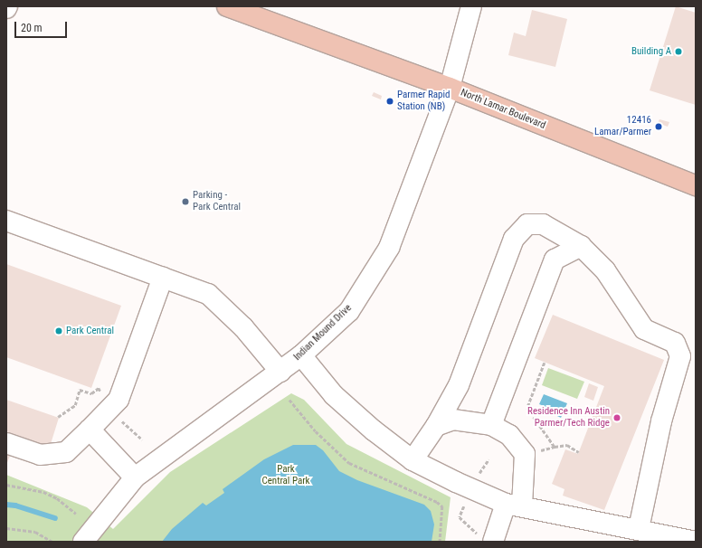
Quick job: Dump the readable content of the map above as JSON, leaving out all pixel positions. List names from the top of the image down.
{
  "streets": {
    "main road": ["North Lamar Boulevard"],
    "street": ["Indian Mound Drive"]
  },
  "crossings": [
    ["North Lamar Boulevard", "Indian Mound Drive"]
  ],
  "parks": ["Park Central Park"],
  "places": [
    "Building A",
    "Parmer Rapid Station (NB)",
    "12416 Lamar/Parmer",
    "Parking - Park Central",
    "Park Central",
    "Residence Inn Austin Parmer/Tech Ridge"
  ],
  "scale_bar": "20 m"
}
